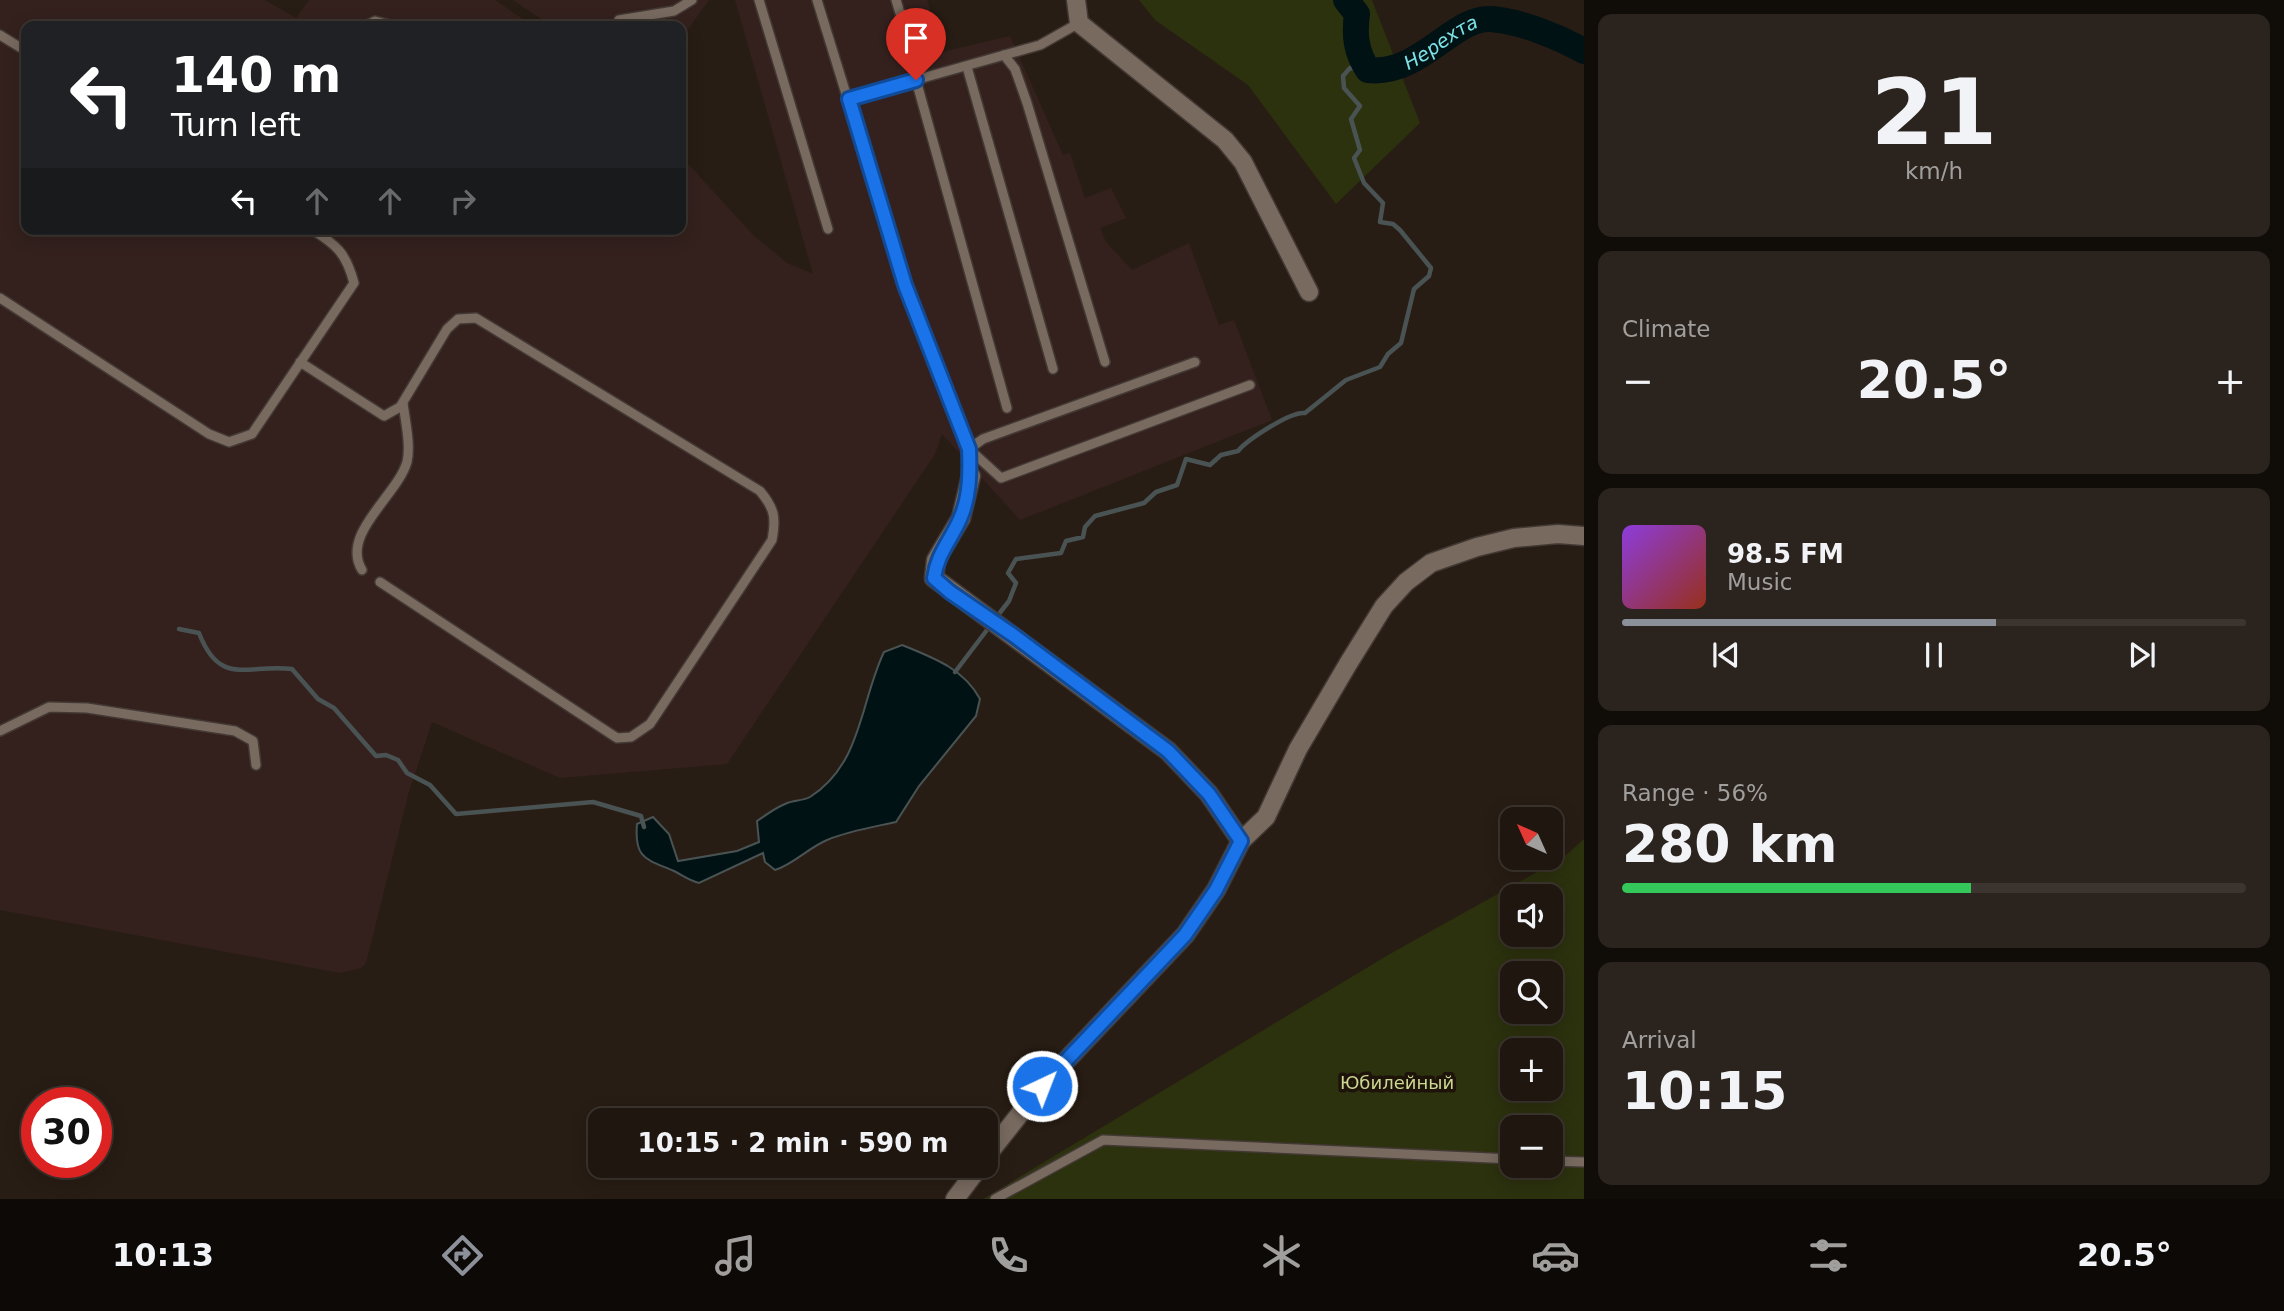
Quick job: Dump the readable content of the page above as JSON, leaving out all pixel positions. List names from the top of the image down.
{
  "water": ["Нерехта"],
  "parks": ["Юбилейный"],
  "north": "top left",
  "page": {
    "tile": [
      ["21", "km/h"],
      "Climate",
      ["Range · 56%", "280 km"],
      ["Arrival", "10:15"]
    ],
    "turn": ["140 m", "Turn left"],
    "heat": ["−", "20.5°", "+"],
    "song": ["98.5 FM", "Music"],
    "map_buttons": ["+", "−"],
    "limit": "30",
    "trip": "10:15 · 2 min · 590 m",
    "tabs": ["10:13", "20.5°"]
  }
}
